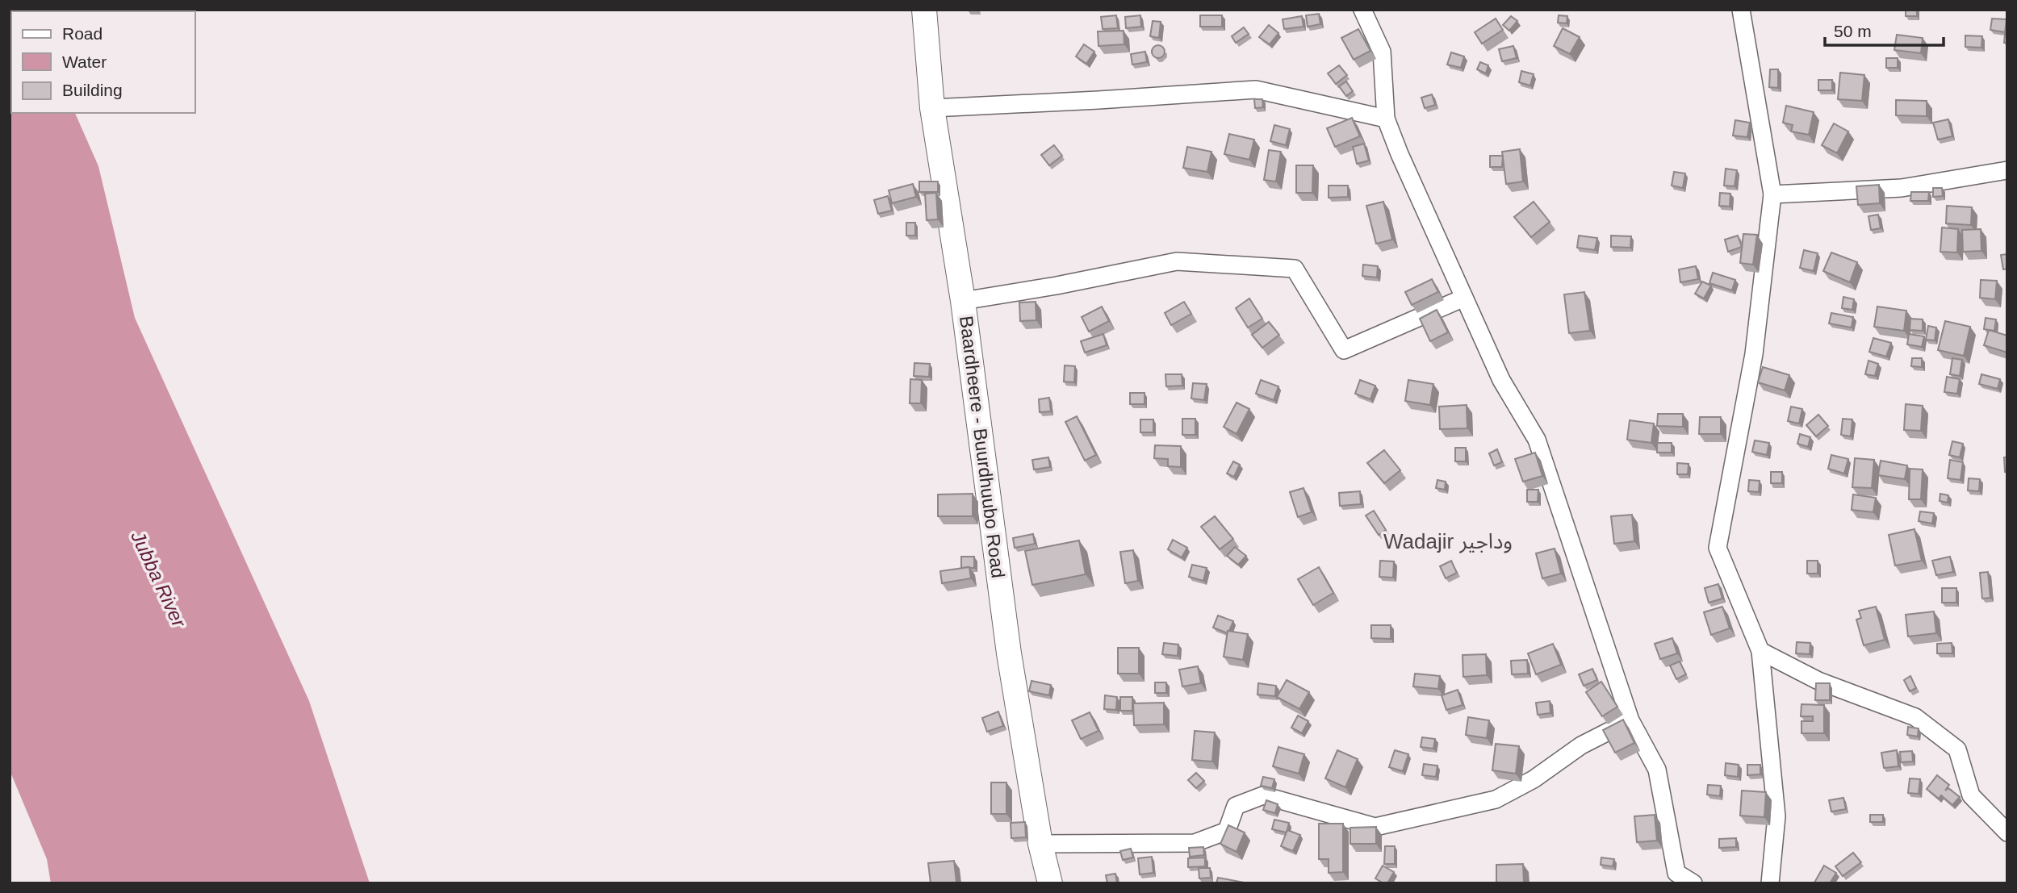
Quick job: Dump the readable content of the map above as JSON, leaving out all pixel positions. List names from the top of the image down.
{
  "streets": {
    "main road": ["Baardheere - Buurdhuubo Road"]
  },
  "districts": ["Wadajir وداجير"],
  "water": ["Jubba River"],
  "legend": ["Road", "Water", "Building"],
  "scale_bar": "50 m"
}
